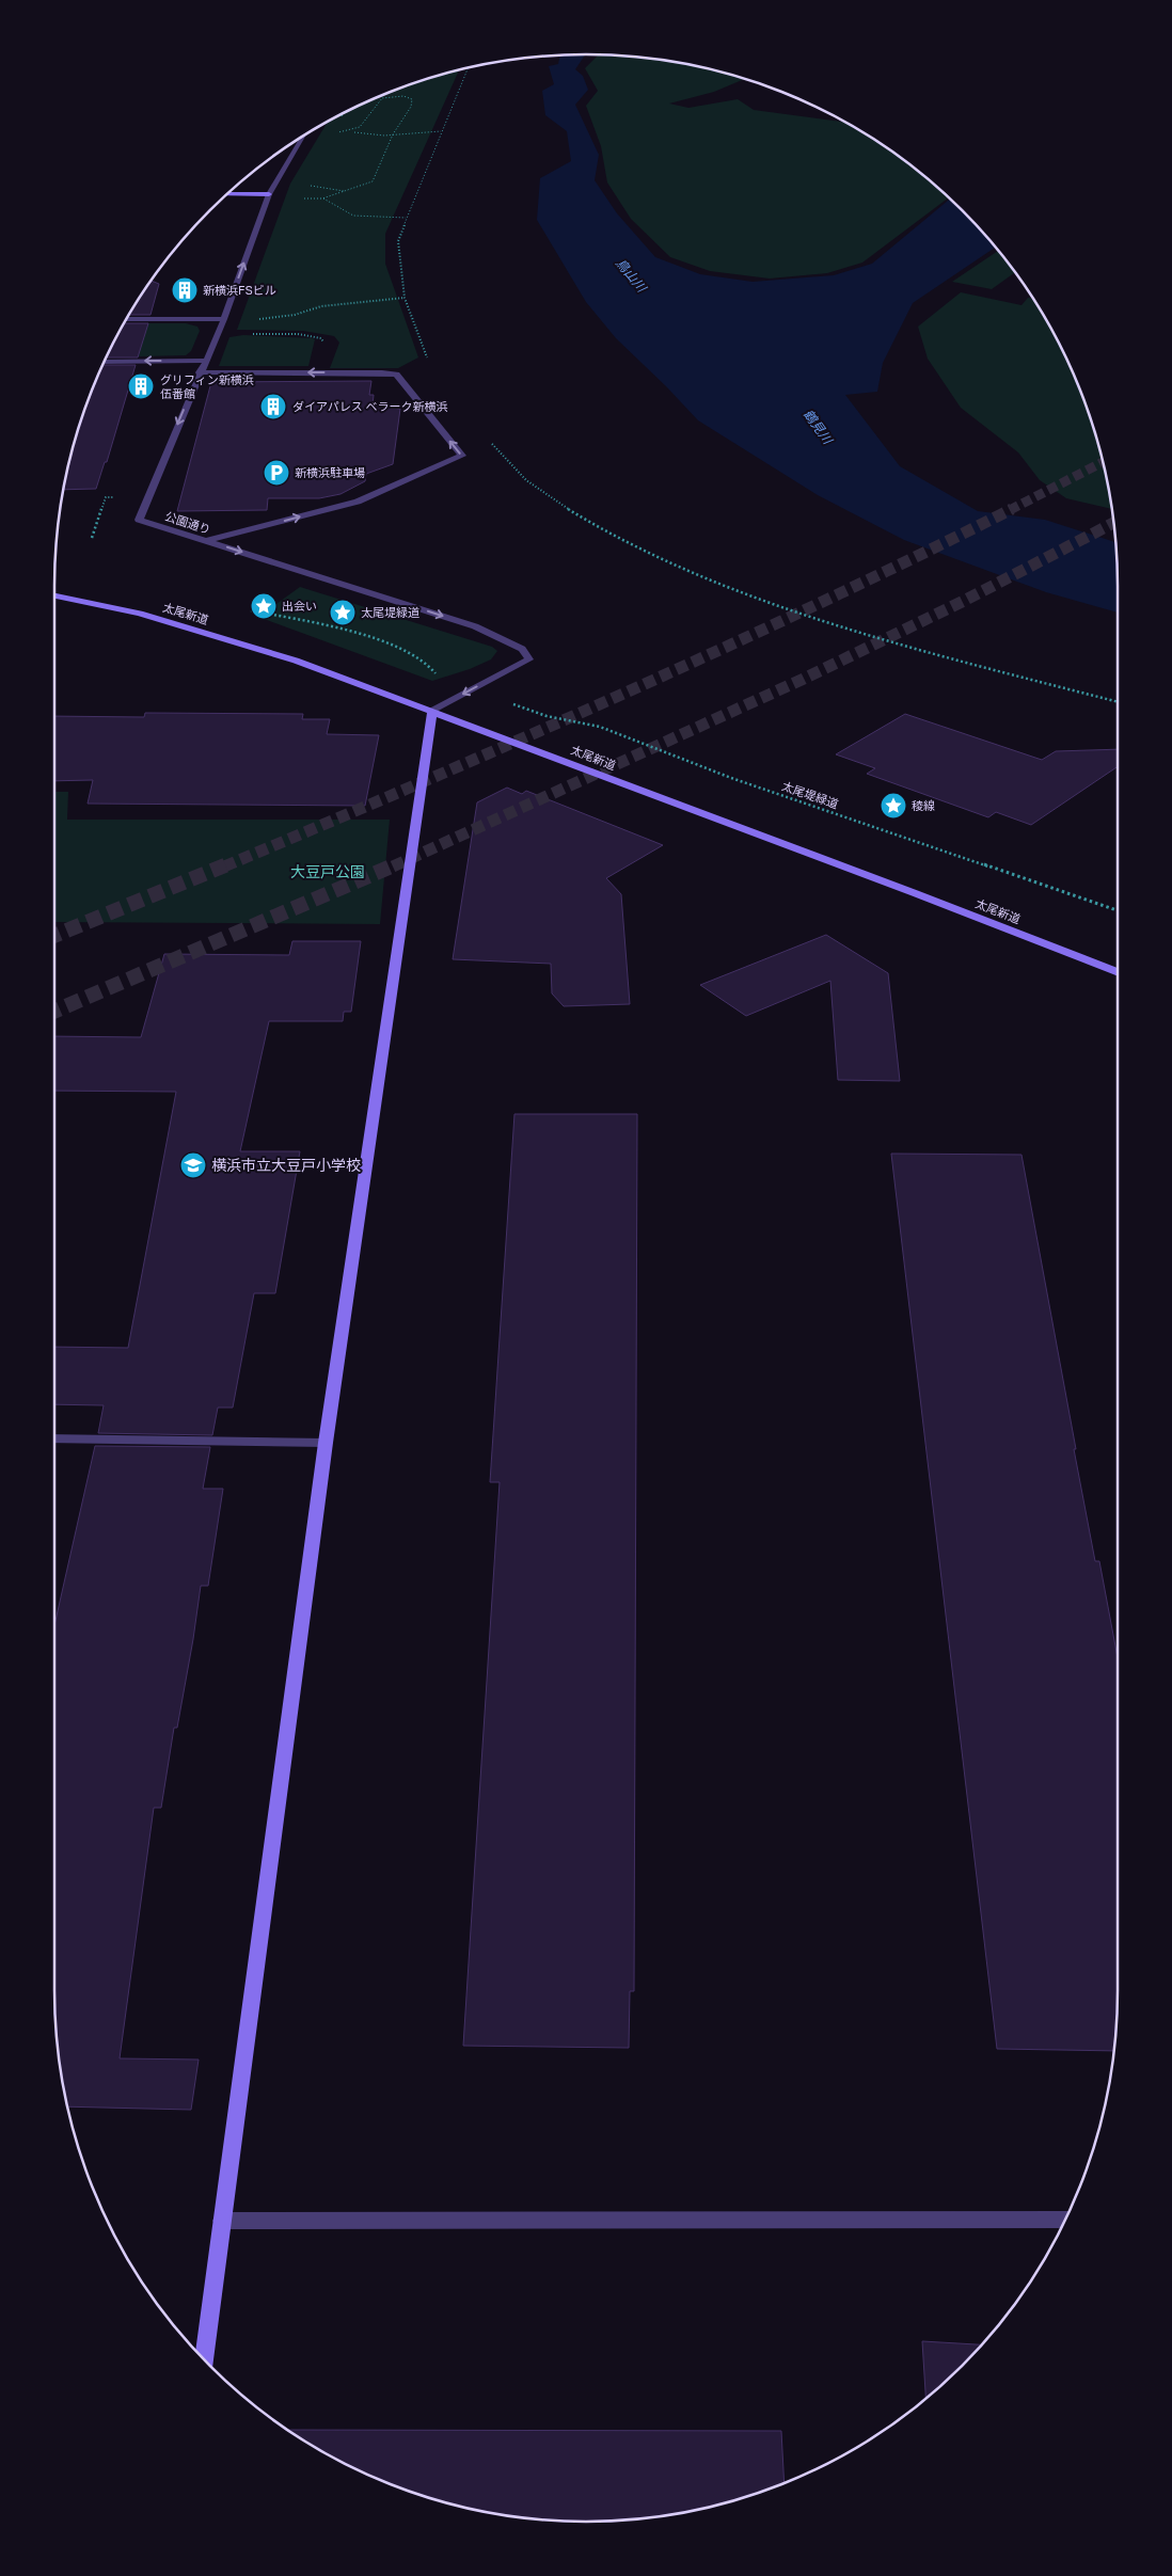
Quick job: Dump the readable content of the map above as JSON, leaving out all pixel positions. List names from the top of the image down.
{
  "streets": {
    "street": ["公園通り", "太尾新道"],
    "path": ["太尾堤緑道"]
  },
  "crossings": [
    ["公園通り", "太尾新道"]
  ],
  "water": ["鳥山川", "鶴見川"],
  "parks": ["大豆戸公園"],
  "places": {
    "building": ["新横浜FSビル", "グリフィン新横浜 伍番館", "ダイアパレス ベラーク新横浜"],
    "parking": ["新横浜駐車場"],
    "place": ["出会い", "太尾堤緑道", "稜線"],
    "school or university": ["横浜市立大豆戸小学校"]
  }
}
